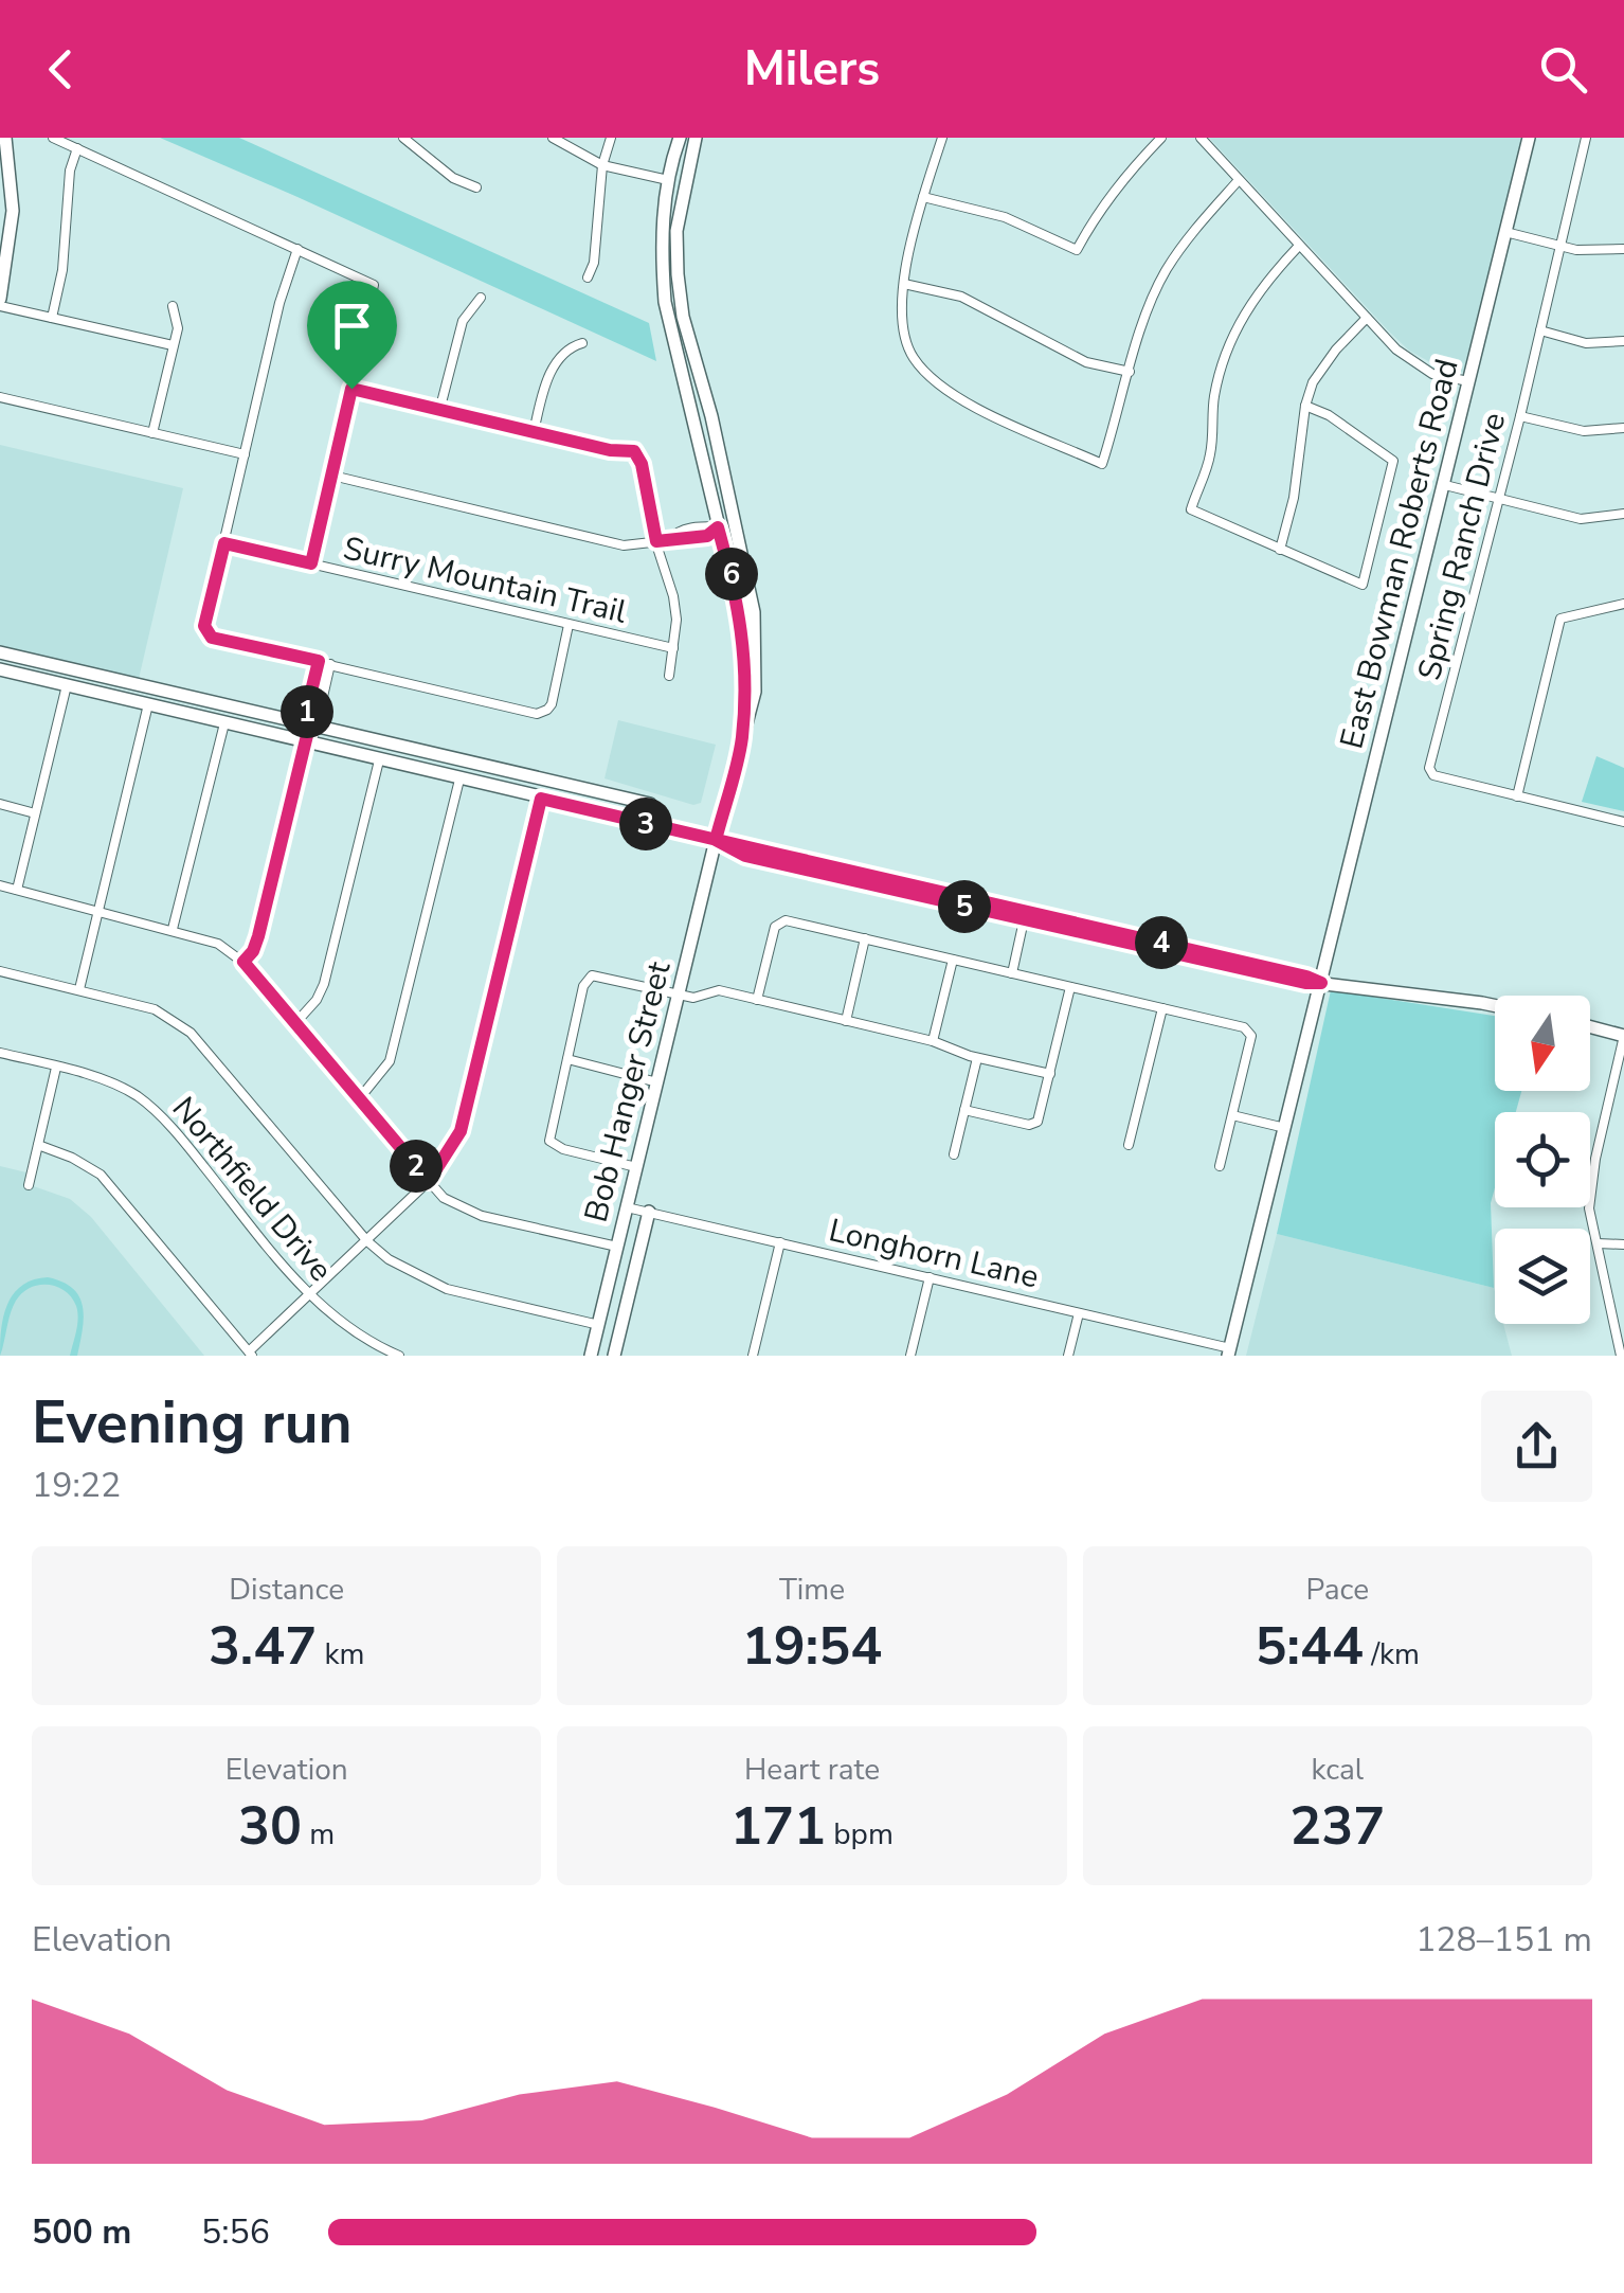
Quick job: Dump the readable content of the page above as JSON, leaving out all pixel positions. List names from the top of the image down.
{
  "streets": {
    "main road": ["East Bowman Roberts Road", "Bob Hanger Street"],
    "street": [
      "Spring Ranch Drive",
      "Surry Mountain Trail",
      "Northfield Drive",
      "Longhorn Lane"
    ]
  },
  "crossings": [
    ["East Bowman Roberts Road", "Longhorn Lane"],
    ["Bob Hanger Street", "Longhorn Lane"]
  ],
  "north": "bottom",
  "page": {
    "header": "Milers",
    "pins": [
      "6",
      "1",
      "3",
      "5",
      "4",
      "2"
    ],
    "heading": ["Evening run", "19:22"],
    "stats": [
      ["Distance", "3.47 km"],
      ["Time", "19:54"],
      ["Pace", "5:44 /km"],
      ["Elevation", "30 m"],
      ["Heart rate", "171 bpm"],
      ["kcal", "237"]
    ],
    "chart": ["Elevation", "128–151 m"],
    "list": [
      {
        "name": "500 m",
        "note": "5:56"
      }
    ]
  }
}
